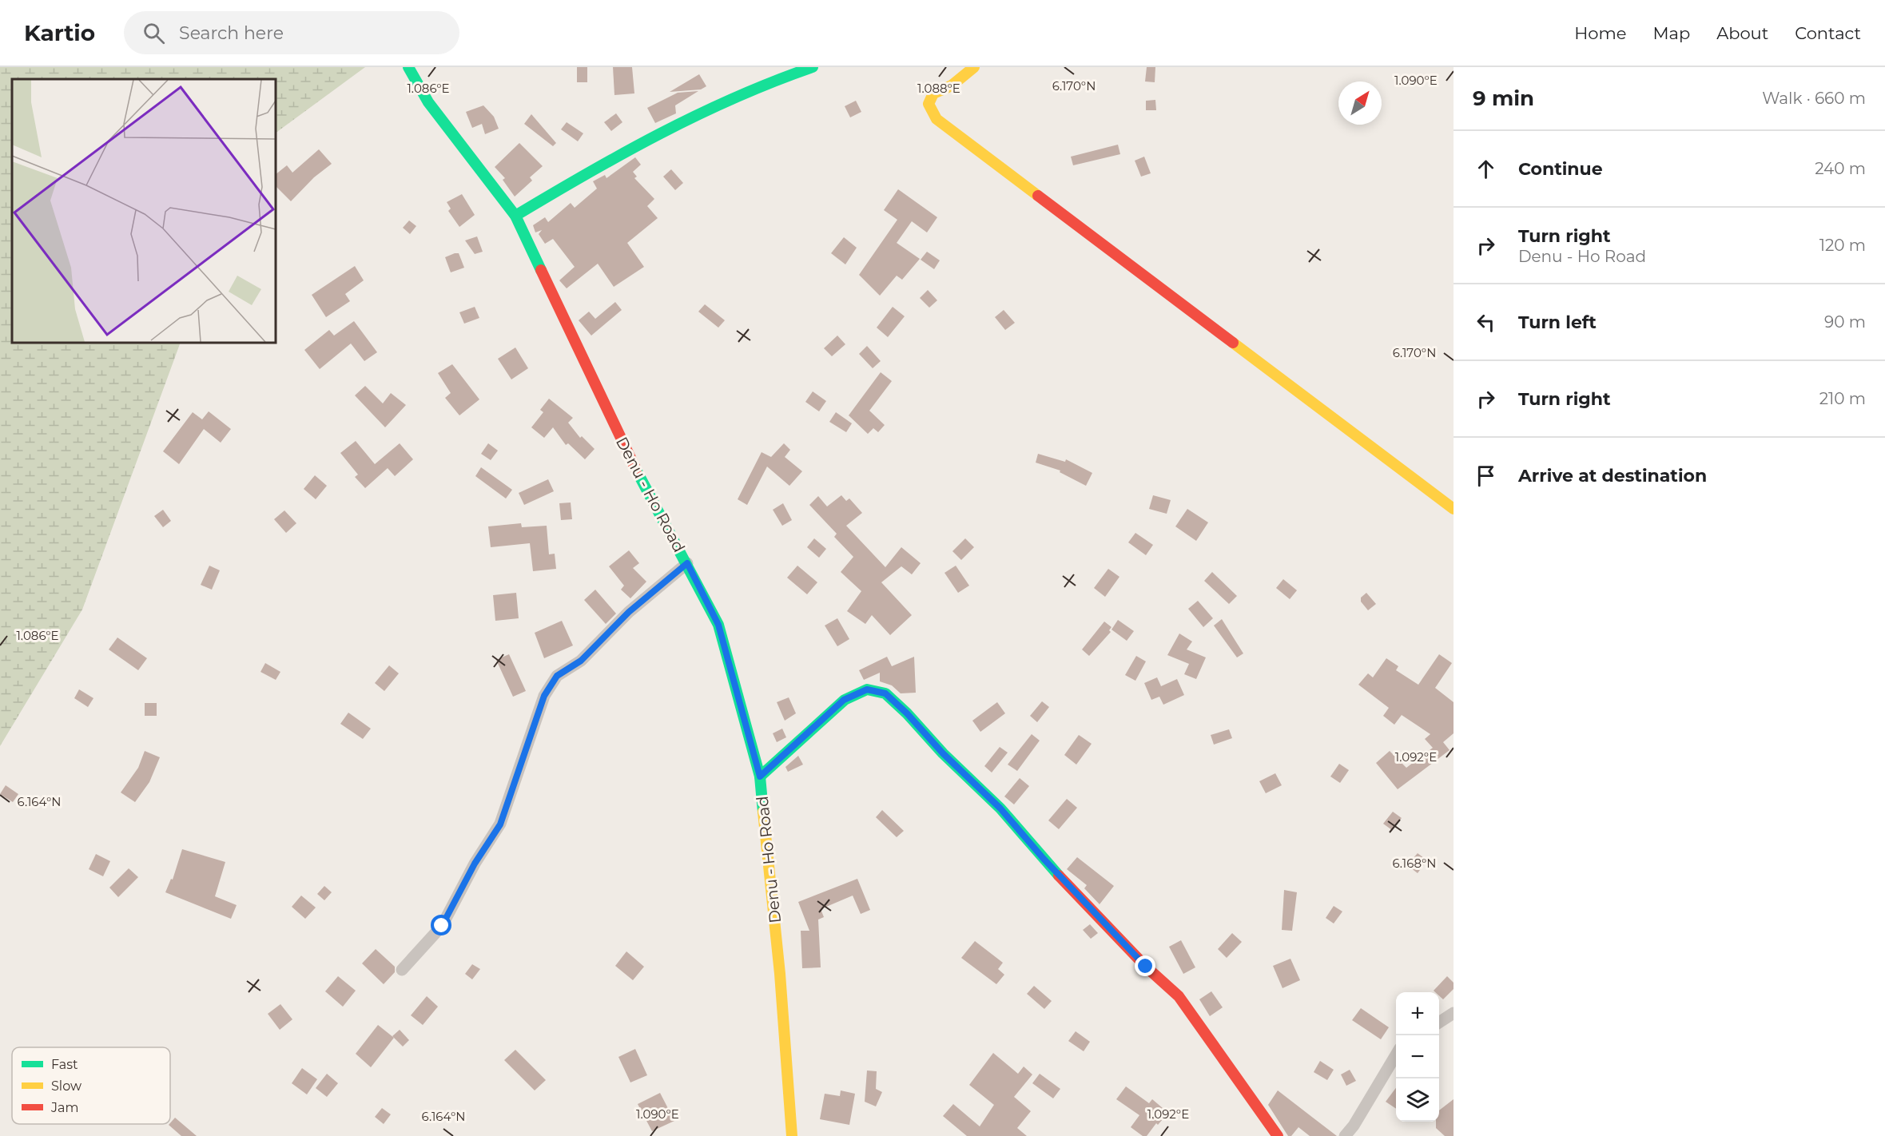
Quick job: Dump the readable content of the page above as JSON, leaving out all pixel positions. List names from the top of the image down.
{
  "streets": {
    "main road": ["Denu - Ho Road"]
  },
  "legend": ["Fast", "Slow", "Jam"],
  "north": "top right",
  "page": {
    "header": "Kartio",
    "search": "Search here",
    "nav": [
      "Home",
      "Map",
      "About",
      "Contact"
    ],
    "heading": ["9 min", "Walk · 660 m"],
    "list": [
      ["Continue", "240 m"],
      ["Turn right", "Denu - Ho Road", "120 m"],
      ["Turn left", "90 m"],
      ["Turn right", "210 m"],
      "Arrive at destination"
    ],
    "map_buttons": ["+", "−"]
  },
  "coordinates": [
    "1.090°E",
    "6.170°N",
    "1.086°E",
    "1.088°E",
    "1.092°E",
    "6.164°N",
    "6.168°N"
  ]
}
